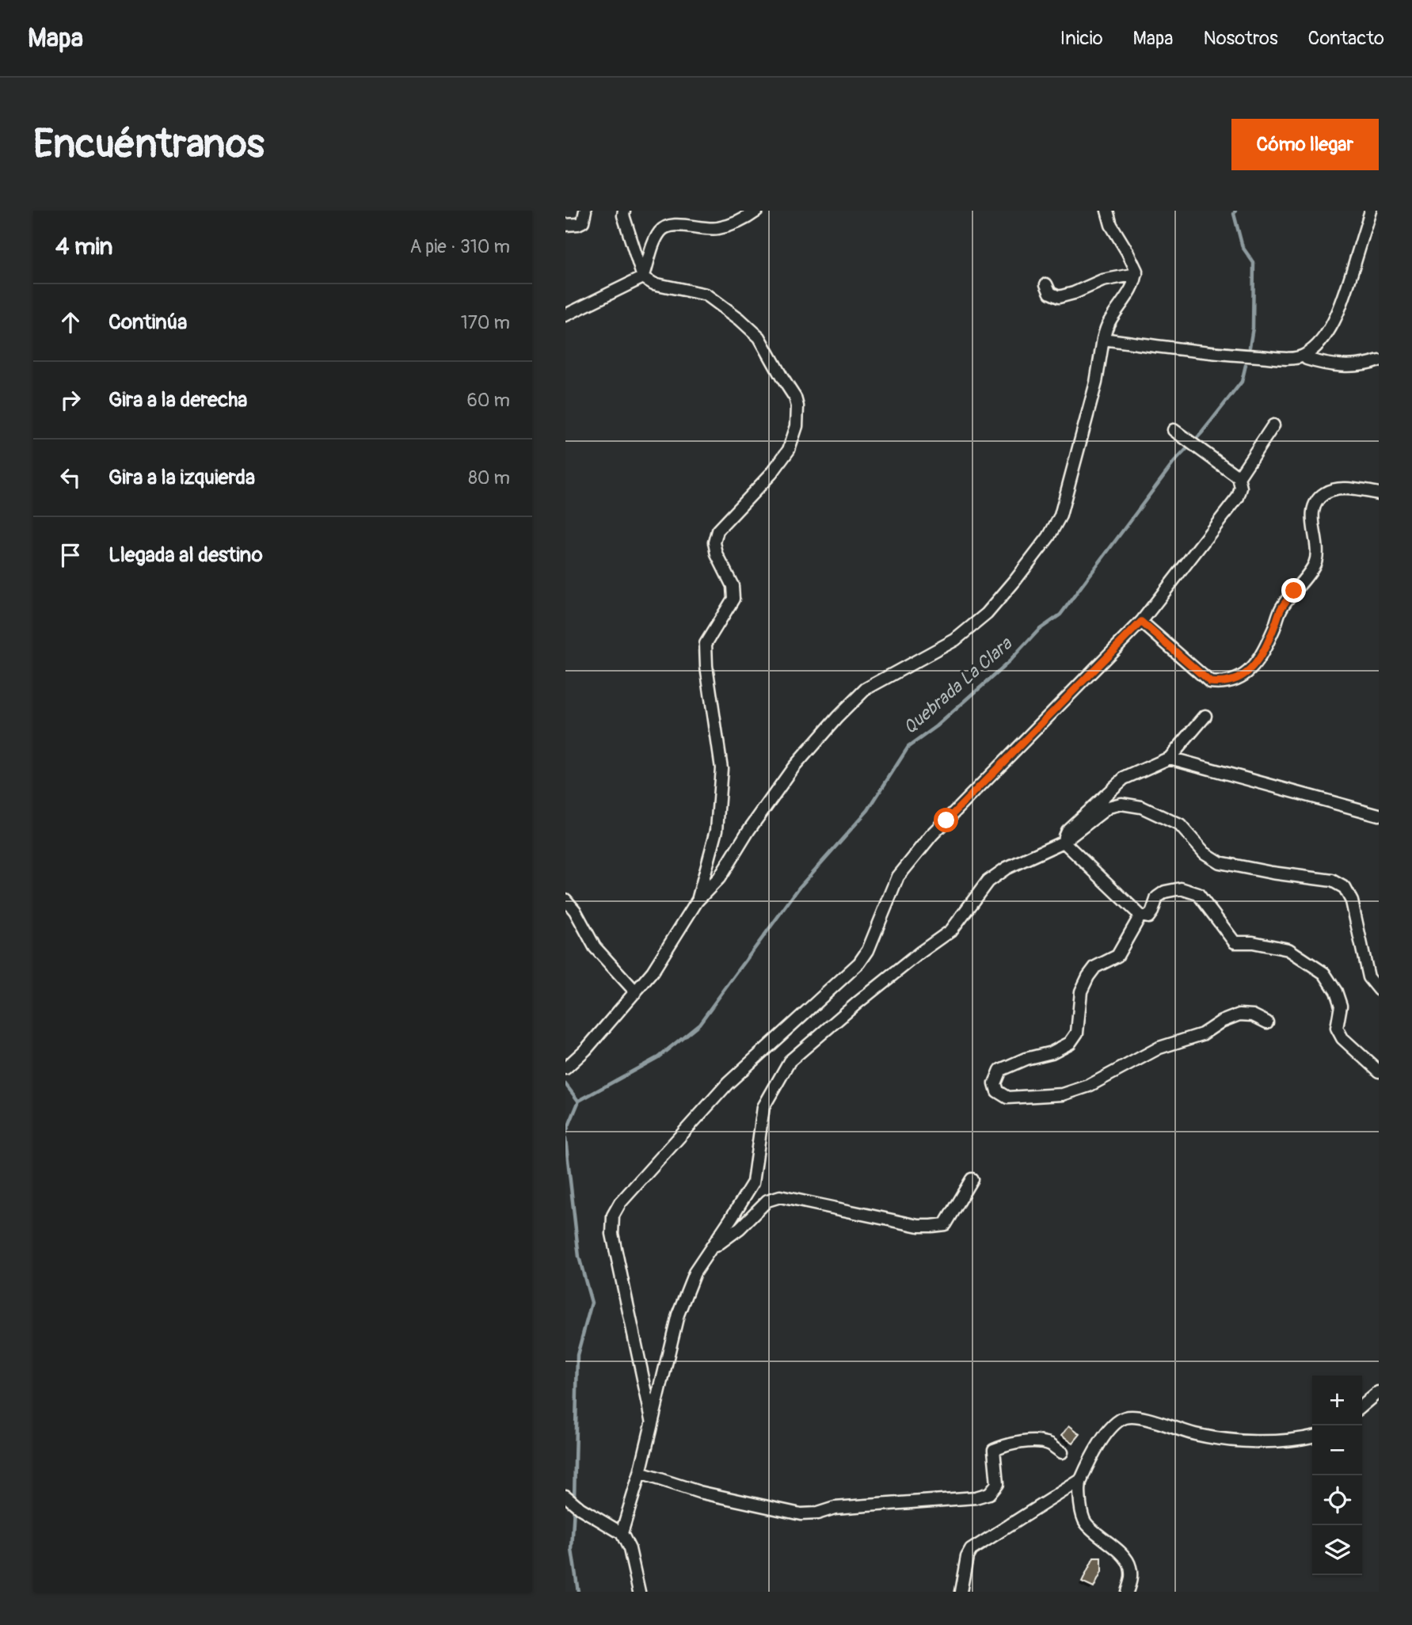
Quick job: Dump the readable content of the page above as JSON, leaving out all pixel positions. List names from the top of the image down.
{
  "water": ["Quebrada La Clara"],
  "page": {
    "header": "Mapa",
    "nav": [
      "Inicio",
      "Mapa",
      "Nosotros",
      "Contacto"
    ],
    "buttons": "Cómo llegar",
    "title": "Encuéntranos",
    "heading": ["4 min", "A pie · 310 m"],
    "list": [
      ["Continúa", "170 m"],
      ["Gira a la derecha", "60 m"],
      ["Gira a la izquierda", "80 m"],
      "Llegada al destino"
    ],
    "map_buttons": ["+", "−"]
  }
}
